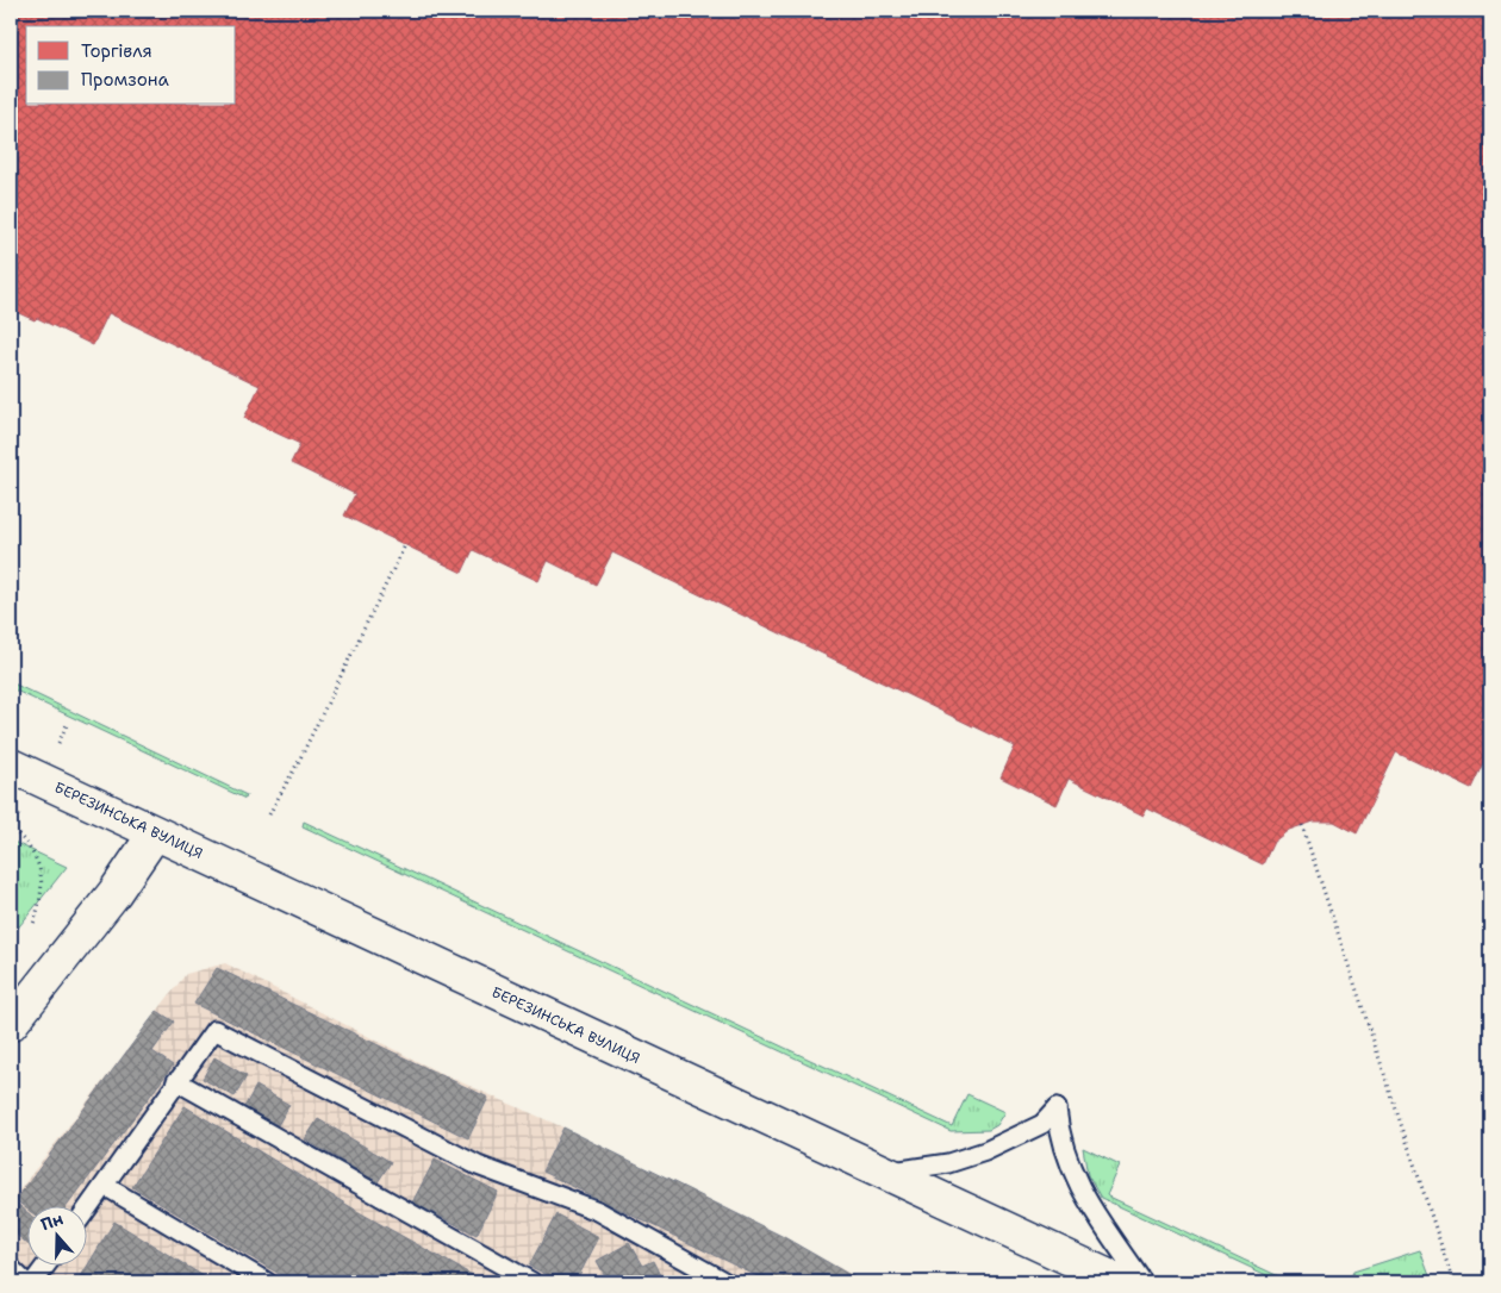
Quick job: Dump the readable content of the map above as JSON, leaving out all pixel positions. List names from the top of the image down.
{
  "streets": {
    "street": ["БЕРЕЗИНСЬКА ВУЛИЦЯ"]
  },
  "legend": ["Торгівля", "Промзона"],
  "north": "top"
}
